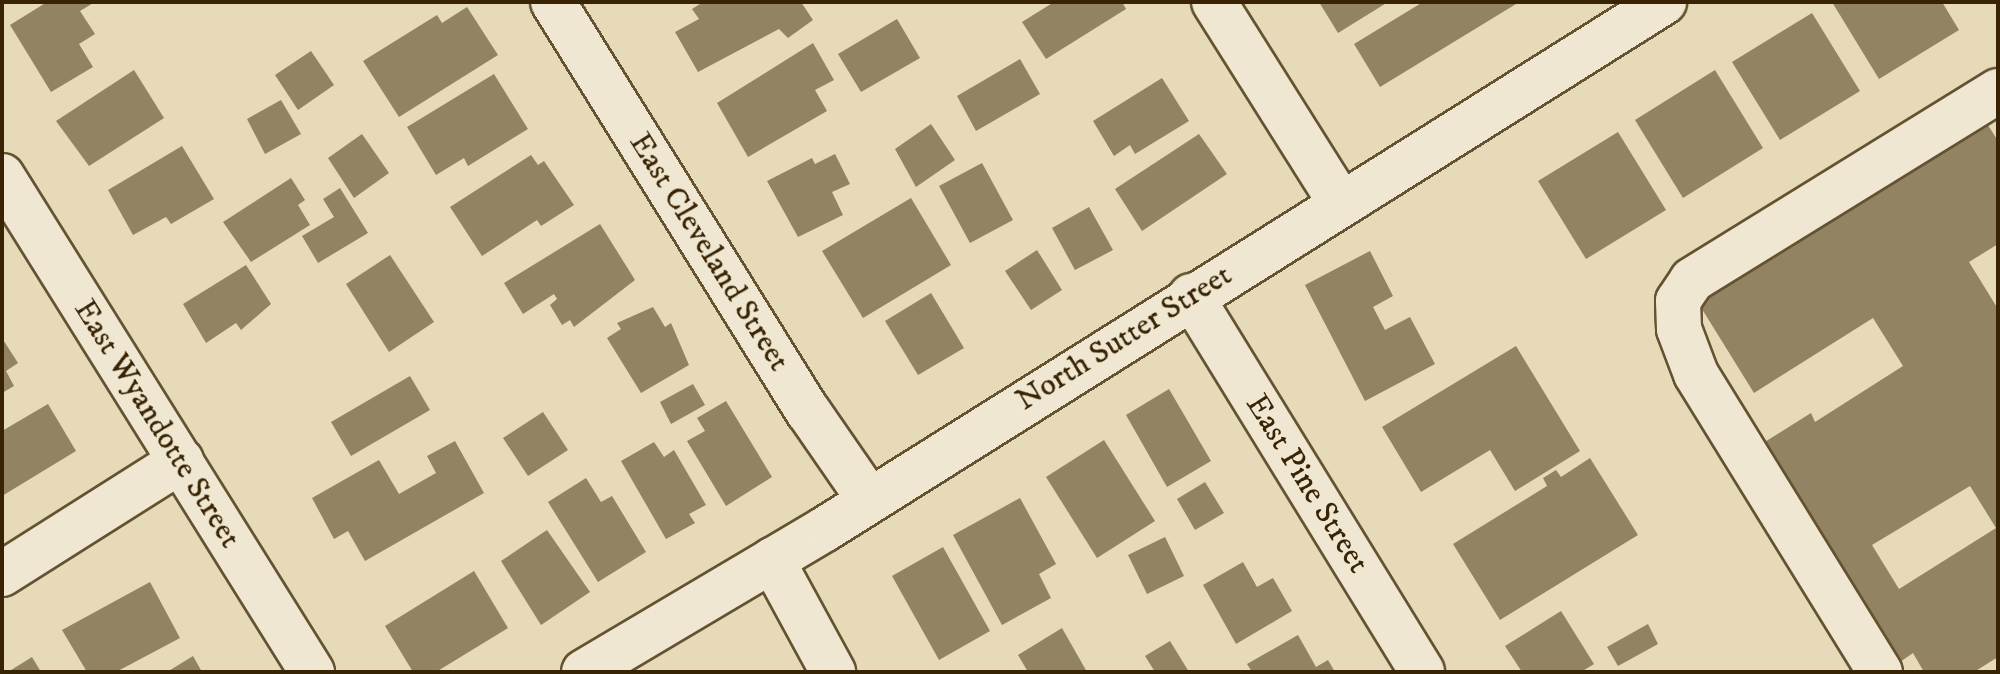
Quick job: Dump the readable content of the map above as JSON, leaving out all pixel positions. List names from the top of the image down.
{
  "streets": {
    "street": [
      "East Cleveland Street",
      "North Sutter Street",
      "East Wyandotte Street",
      "East Pine Street"
    ]
  },
  "crossings": [
    ["East Cleveland Street", "North Sutter Street"],
    ["North Sutter Street", "East Pine Street"]
  ]
}
